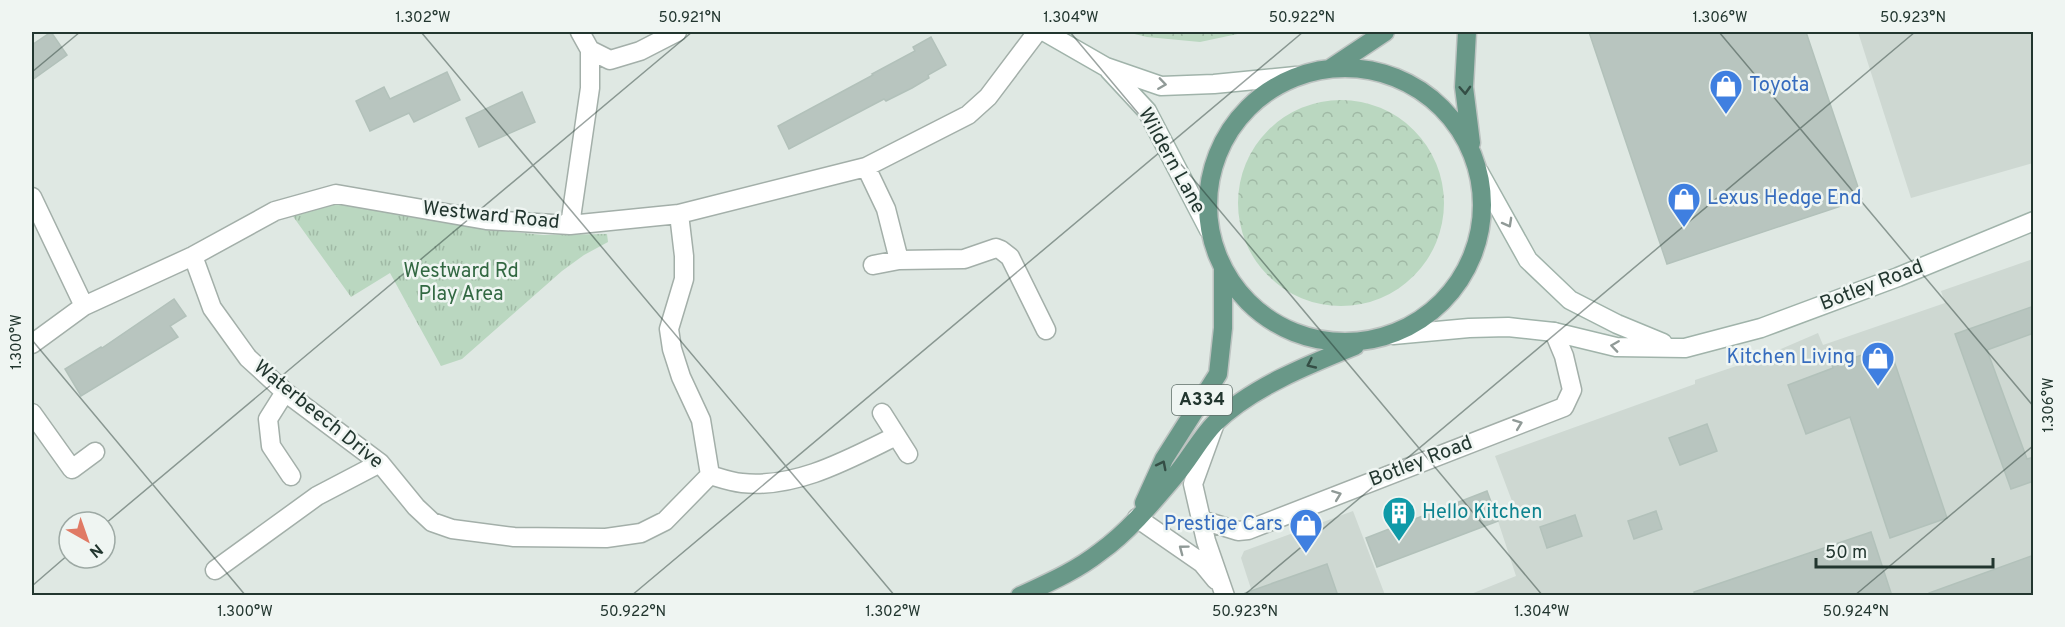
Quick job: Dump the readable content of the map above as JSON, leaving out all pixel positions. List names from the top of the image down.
{
  "streets": {
    "main road": ["A334"],
    "street": [
      "Wildern Lane",
      "Westward Road",
      "Botley Road",
      "Waterbeech Drive"
    ]
  },
  "crossings": [
    ["Westward Road", "Waterbeech Drive"]
  ],
  "one_way": ["Wildern Lane"],
  "parks": ["Westward Rd Play Area"],
  "places": {
    "shop": [
      "Toyota",
      "Lexus Hedge End",
      "Kitchen Living",
      "Prestige Cars"
    ],
    "building": ["Hello Kitchen"]
  },
  "scale_bar": "50 m",
  "north": "bottom right",
  "coordinates": [
    "1.302°W",
    "50.921°N",
    "1.304°W",
    "50.922°N",
    "1.306°W",
    "50.923°N",
    "1.300°W",
    "50.924°N"
  ]
}
